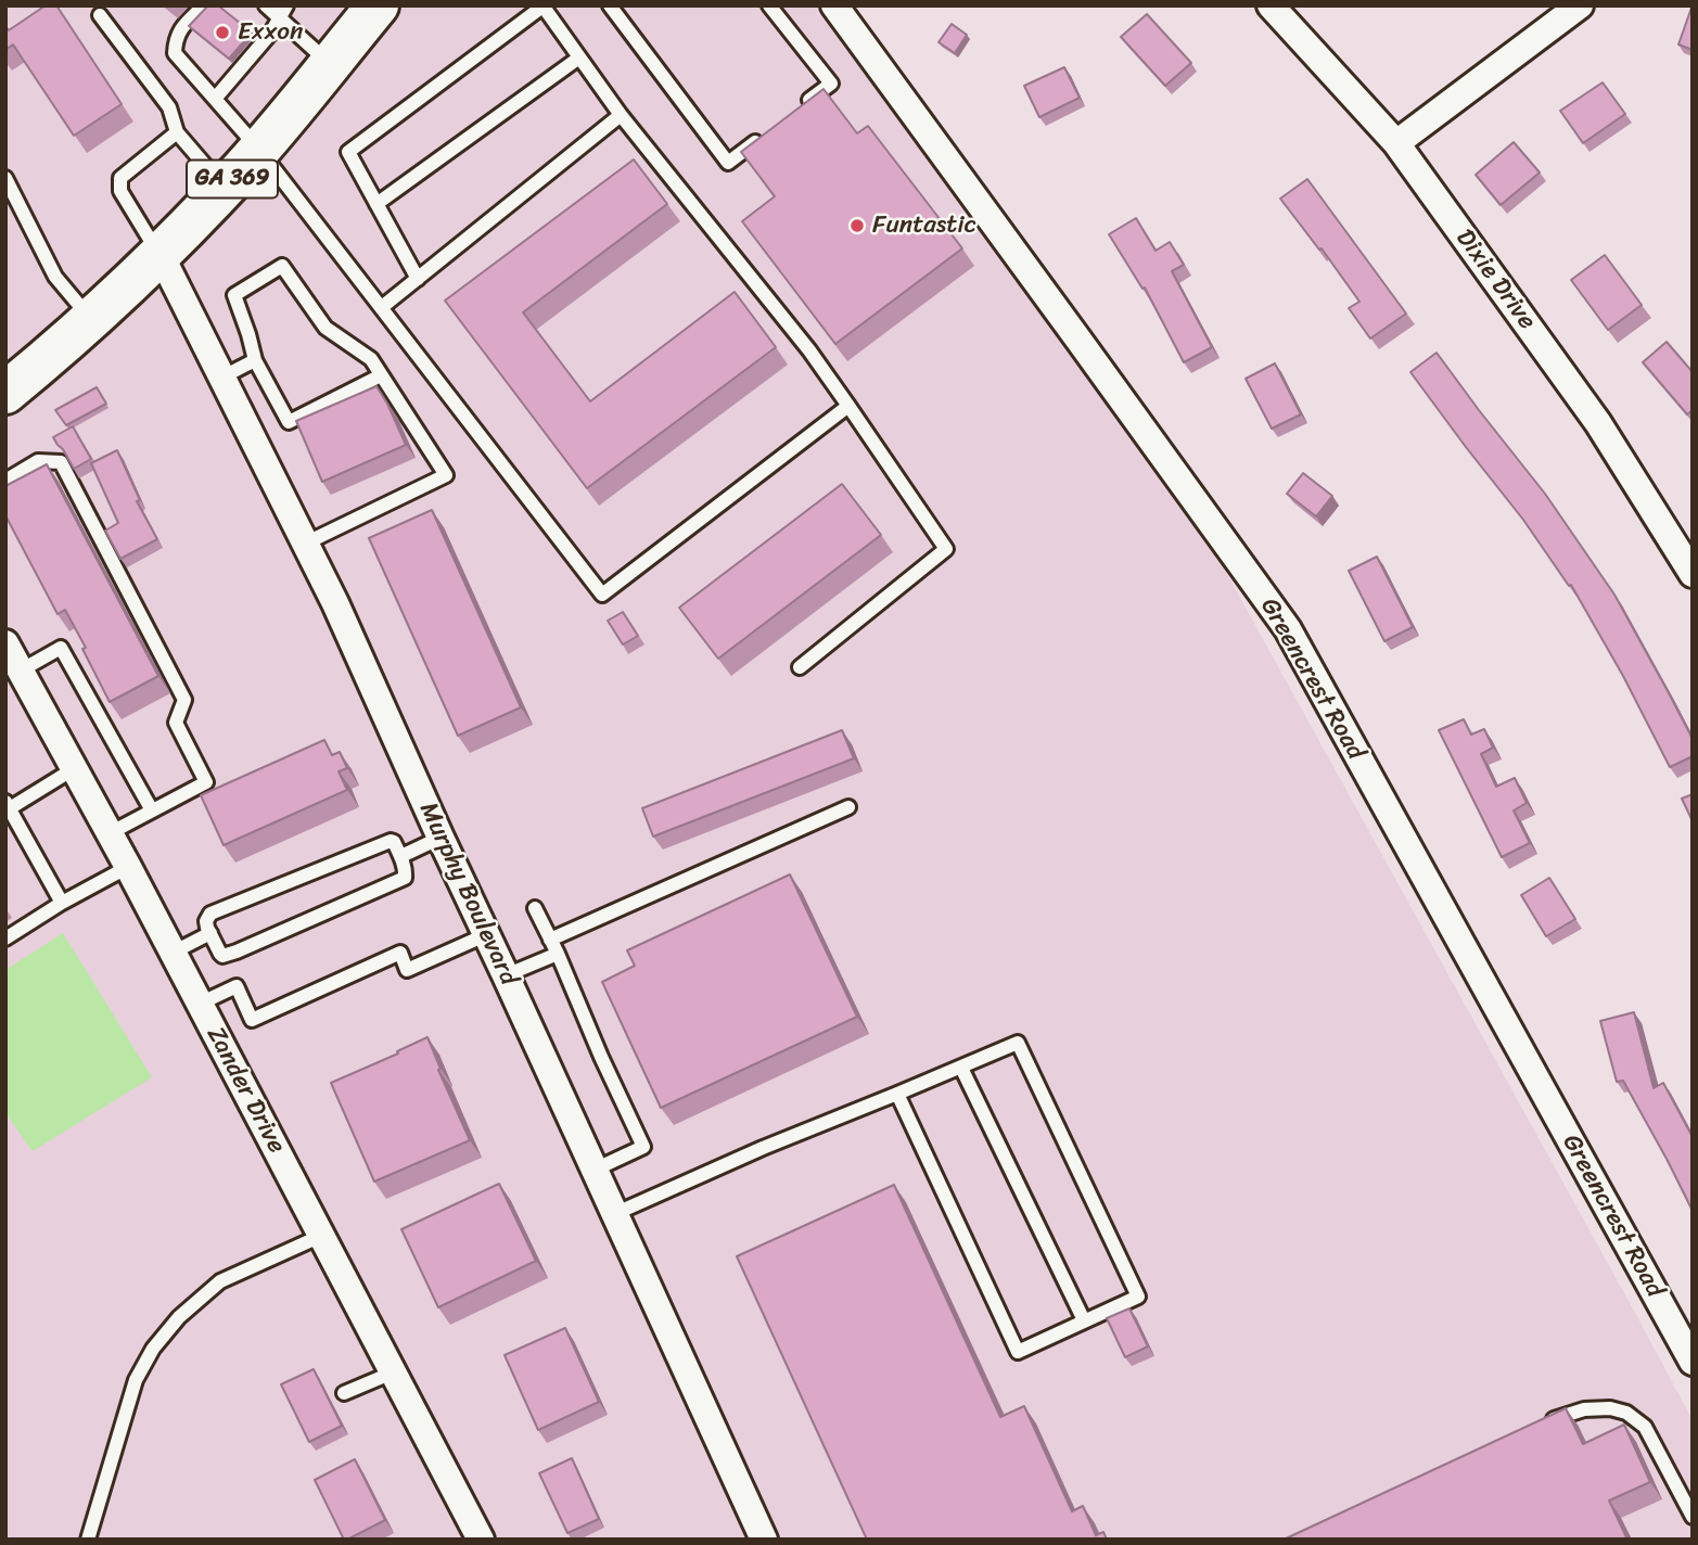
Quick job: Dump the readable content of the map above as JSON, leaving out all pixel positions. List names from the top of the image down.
{
  "streets": {
    "main road": ["GA 369"],
    "street": [
      "Dixie Drive",
      "Greencrest Road",
      "Murphy Boulevard",
      "Zander Drive"
    ]
  },
  "crossings": [
    ["GA 369", "Murphy Boulevard"]
  ],
  "places": ["Exxon", "Funtastic"]
}
